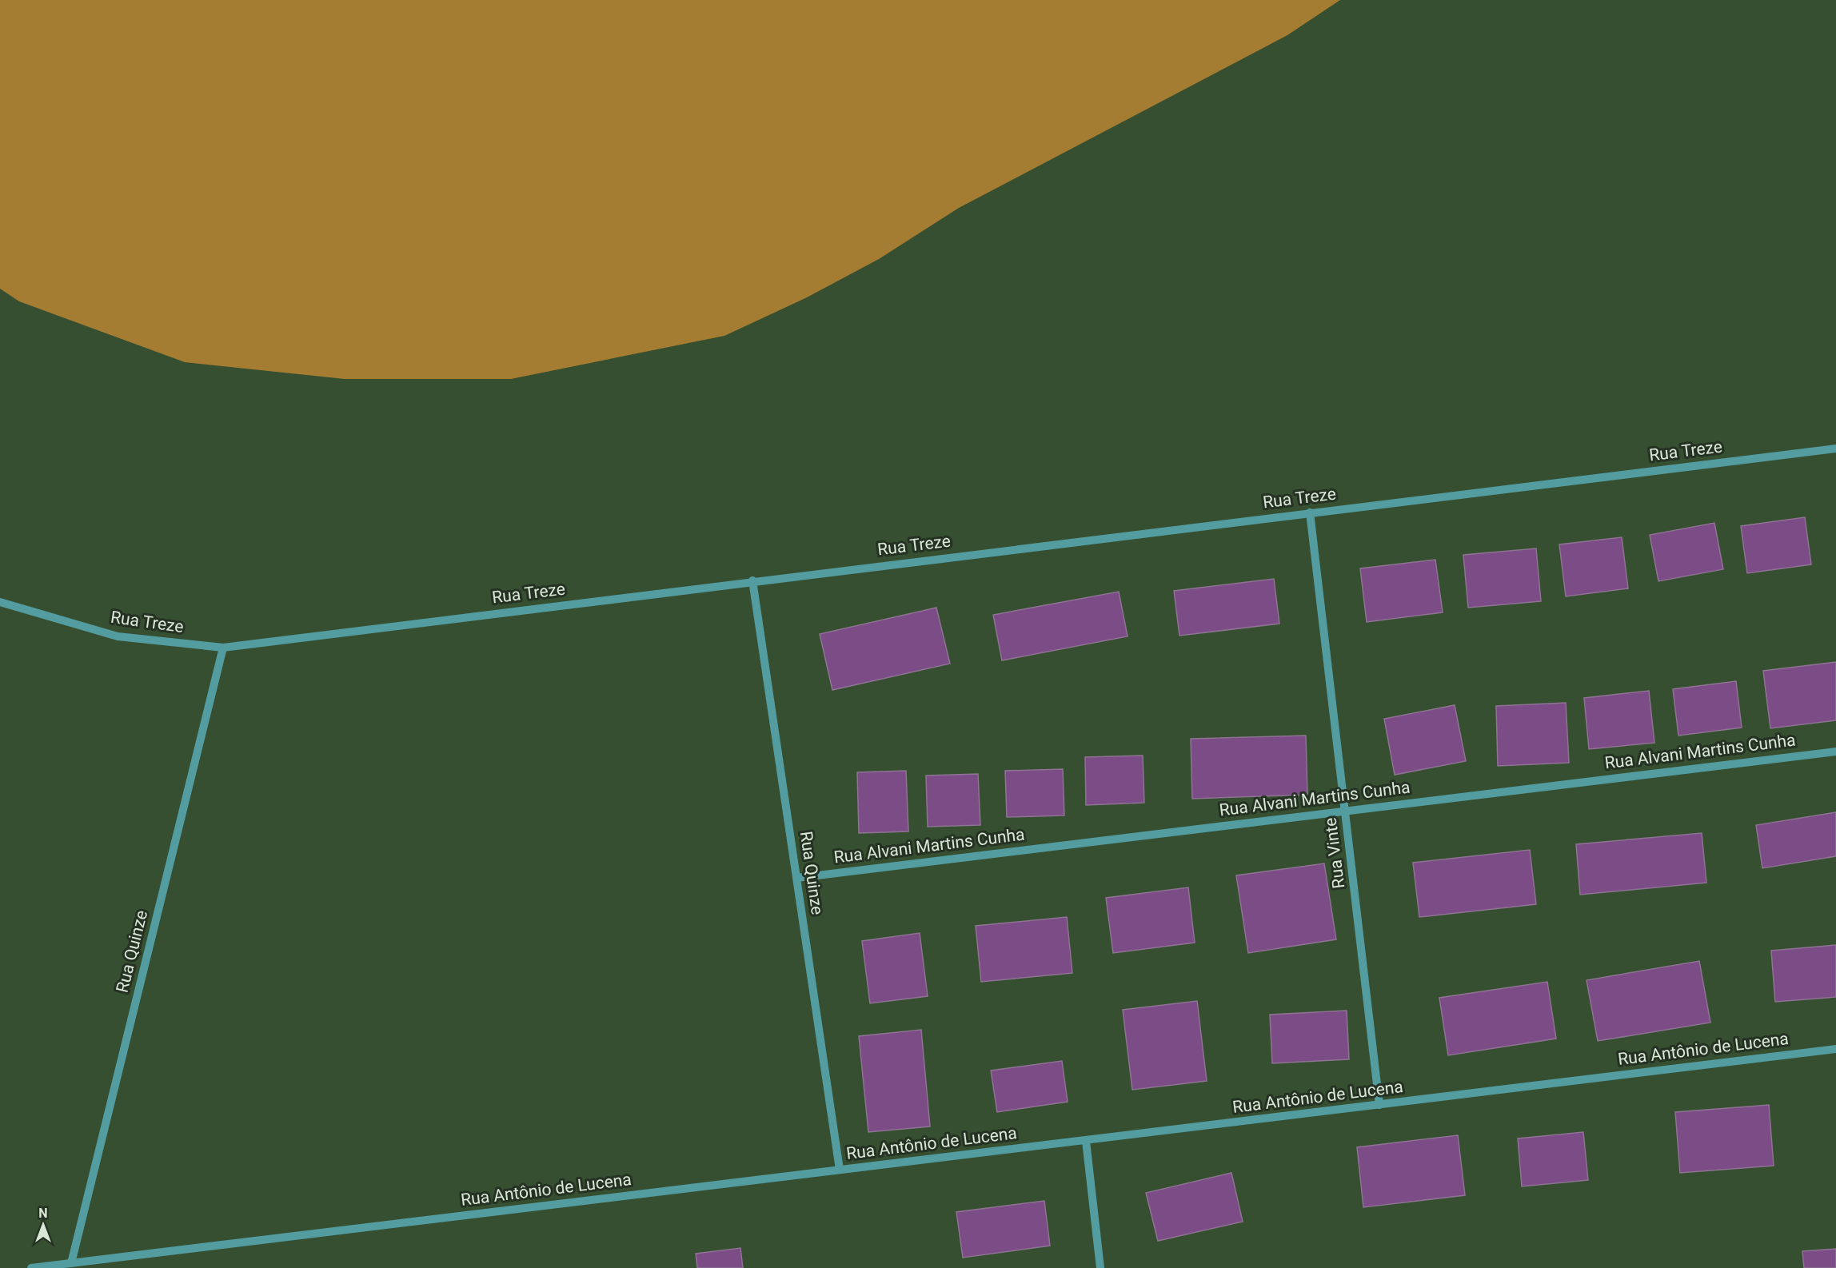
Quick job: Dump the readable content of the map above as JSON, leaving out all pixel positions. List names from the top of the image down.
{
  "streets": {
    "lane": [
      "Rua Treze",
      "Rua Alvani Martins Cunha",
      "Rua Vinte",
      "Rua Quinze",
      "Rua Antônio de Lucena"
    ]
  },
  "crossings": [
    ["Rua Treze", "Rua Vinte"],
    ["Rua Treze", "Rua Quinze"],
    ["Rua Alvani Martins Cunha", "Rua Vinte"],
    ["Rua Alvani Martins Cunha", "Rua Quinze"],
    ["Rua Vinte", "Rua Antônio de Lucena"],
    ["Rua Quinze", "Rua Antônio de Lucena"]
  ],
  "north": "top"
}
